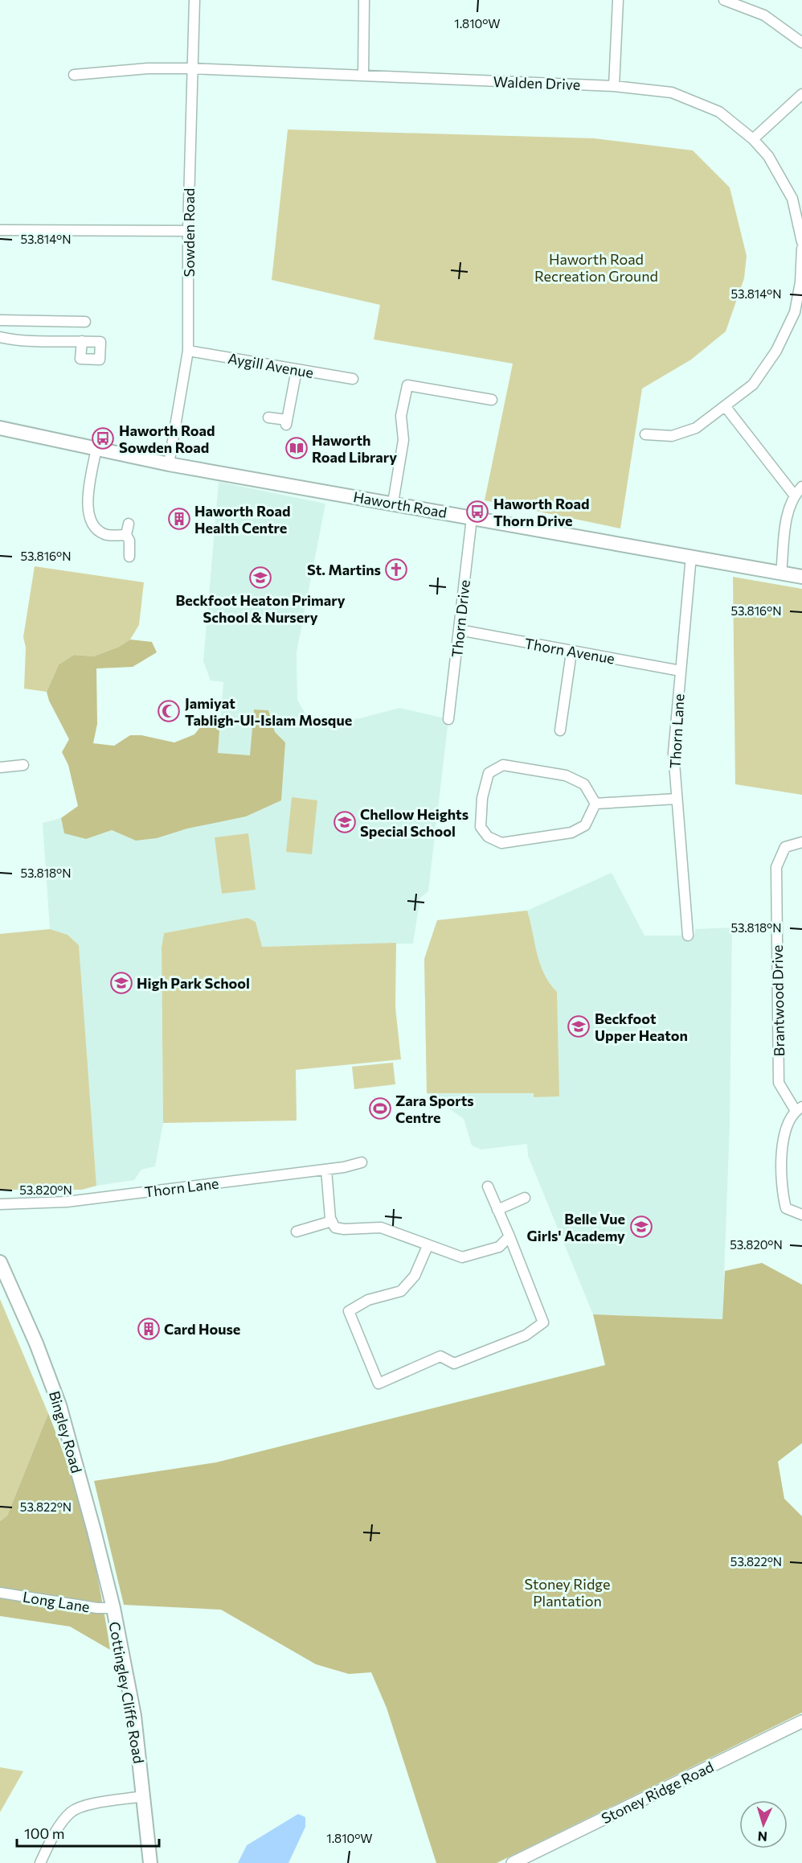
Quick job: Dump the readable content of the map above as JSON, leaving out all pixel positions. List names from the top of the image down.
{
  "streets": {
    "main road": ["Haworth Road", "Bingley Road", "Cottingley Cliffe Road"],
    "street": [
      "Walden Drive",
      "Sowden Road",
      "Aygill Avenue",
      "Thorn Drive",
      "Thorn Avenue",
      "Thorn Lane",
      "Brantwood Drive",
      "Long Lane",
      "Stoney Ridge Road"
    ]
  },
  "crossings": [
    ["Walden Drive", "Sowden Road"],
    ["Sowden Road", "Aygill Avenue"],
    ["Sowden Road", "Haworth Road"],
    ["Haworth Road", "Thorn Drive"],
    ["Haworth Road", "Thorn Lane"],
    ["Thorn Drive", "Thorn Avenue"],
    ["Thorn Avenue", "Thorn Lane"],
    ["Bingley Road", "Long Lane"],
    ["Bingley Road", "Cottingley Cliffe Road"],
    ["Long Lane", "Cottingley Cliffe Road"]
  ],
  "parks": ["Haworth Road Recreation Ground", "Stoney Ridge Plantation"],
  "places": {
    "bus stop": ["Haworth Road Sowden Road", "Haworth Road Thorn Drive"],
    "library": ["Haworth Road Library"],
    "building": ["Haworth Road Health Centre", "Card House"],
    "church": ["St. Martins"],
    "school or university": [
      "Beckfoot Heaton Primary School & Nursery",
      "Chellow Heights Special School",
      "High Park School",
      "Beckfoot Upper Heaton",
      "Belle Vue Girls' Academy"
    ],
    "mosque": ["Jamiyat Tabligh-Ul-Islam Mosque"],
    "sports": ["Zara Sports Centre"]
  },
  "scale_bar": "100 m",
  "north": "bottom",
  "coordinates": [
    "1.810°W",
    "53.814°N",
    "53.816°N",
    "53.818°N",
    "53.820°N",
    "53.822°N"
  ]
}
